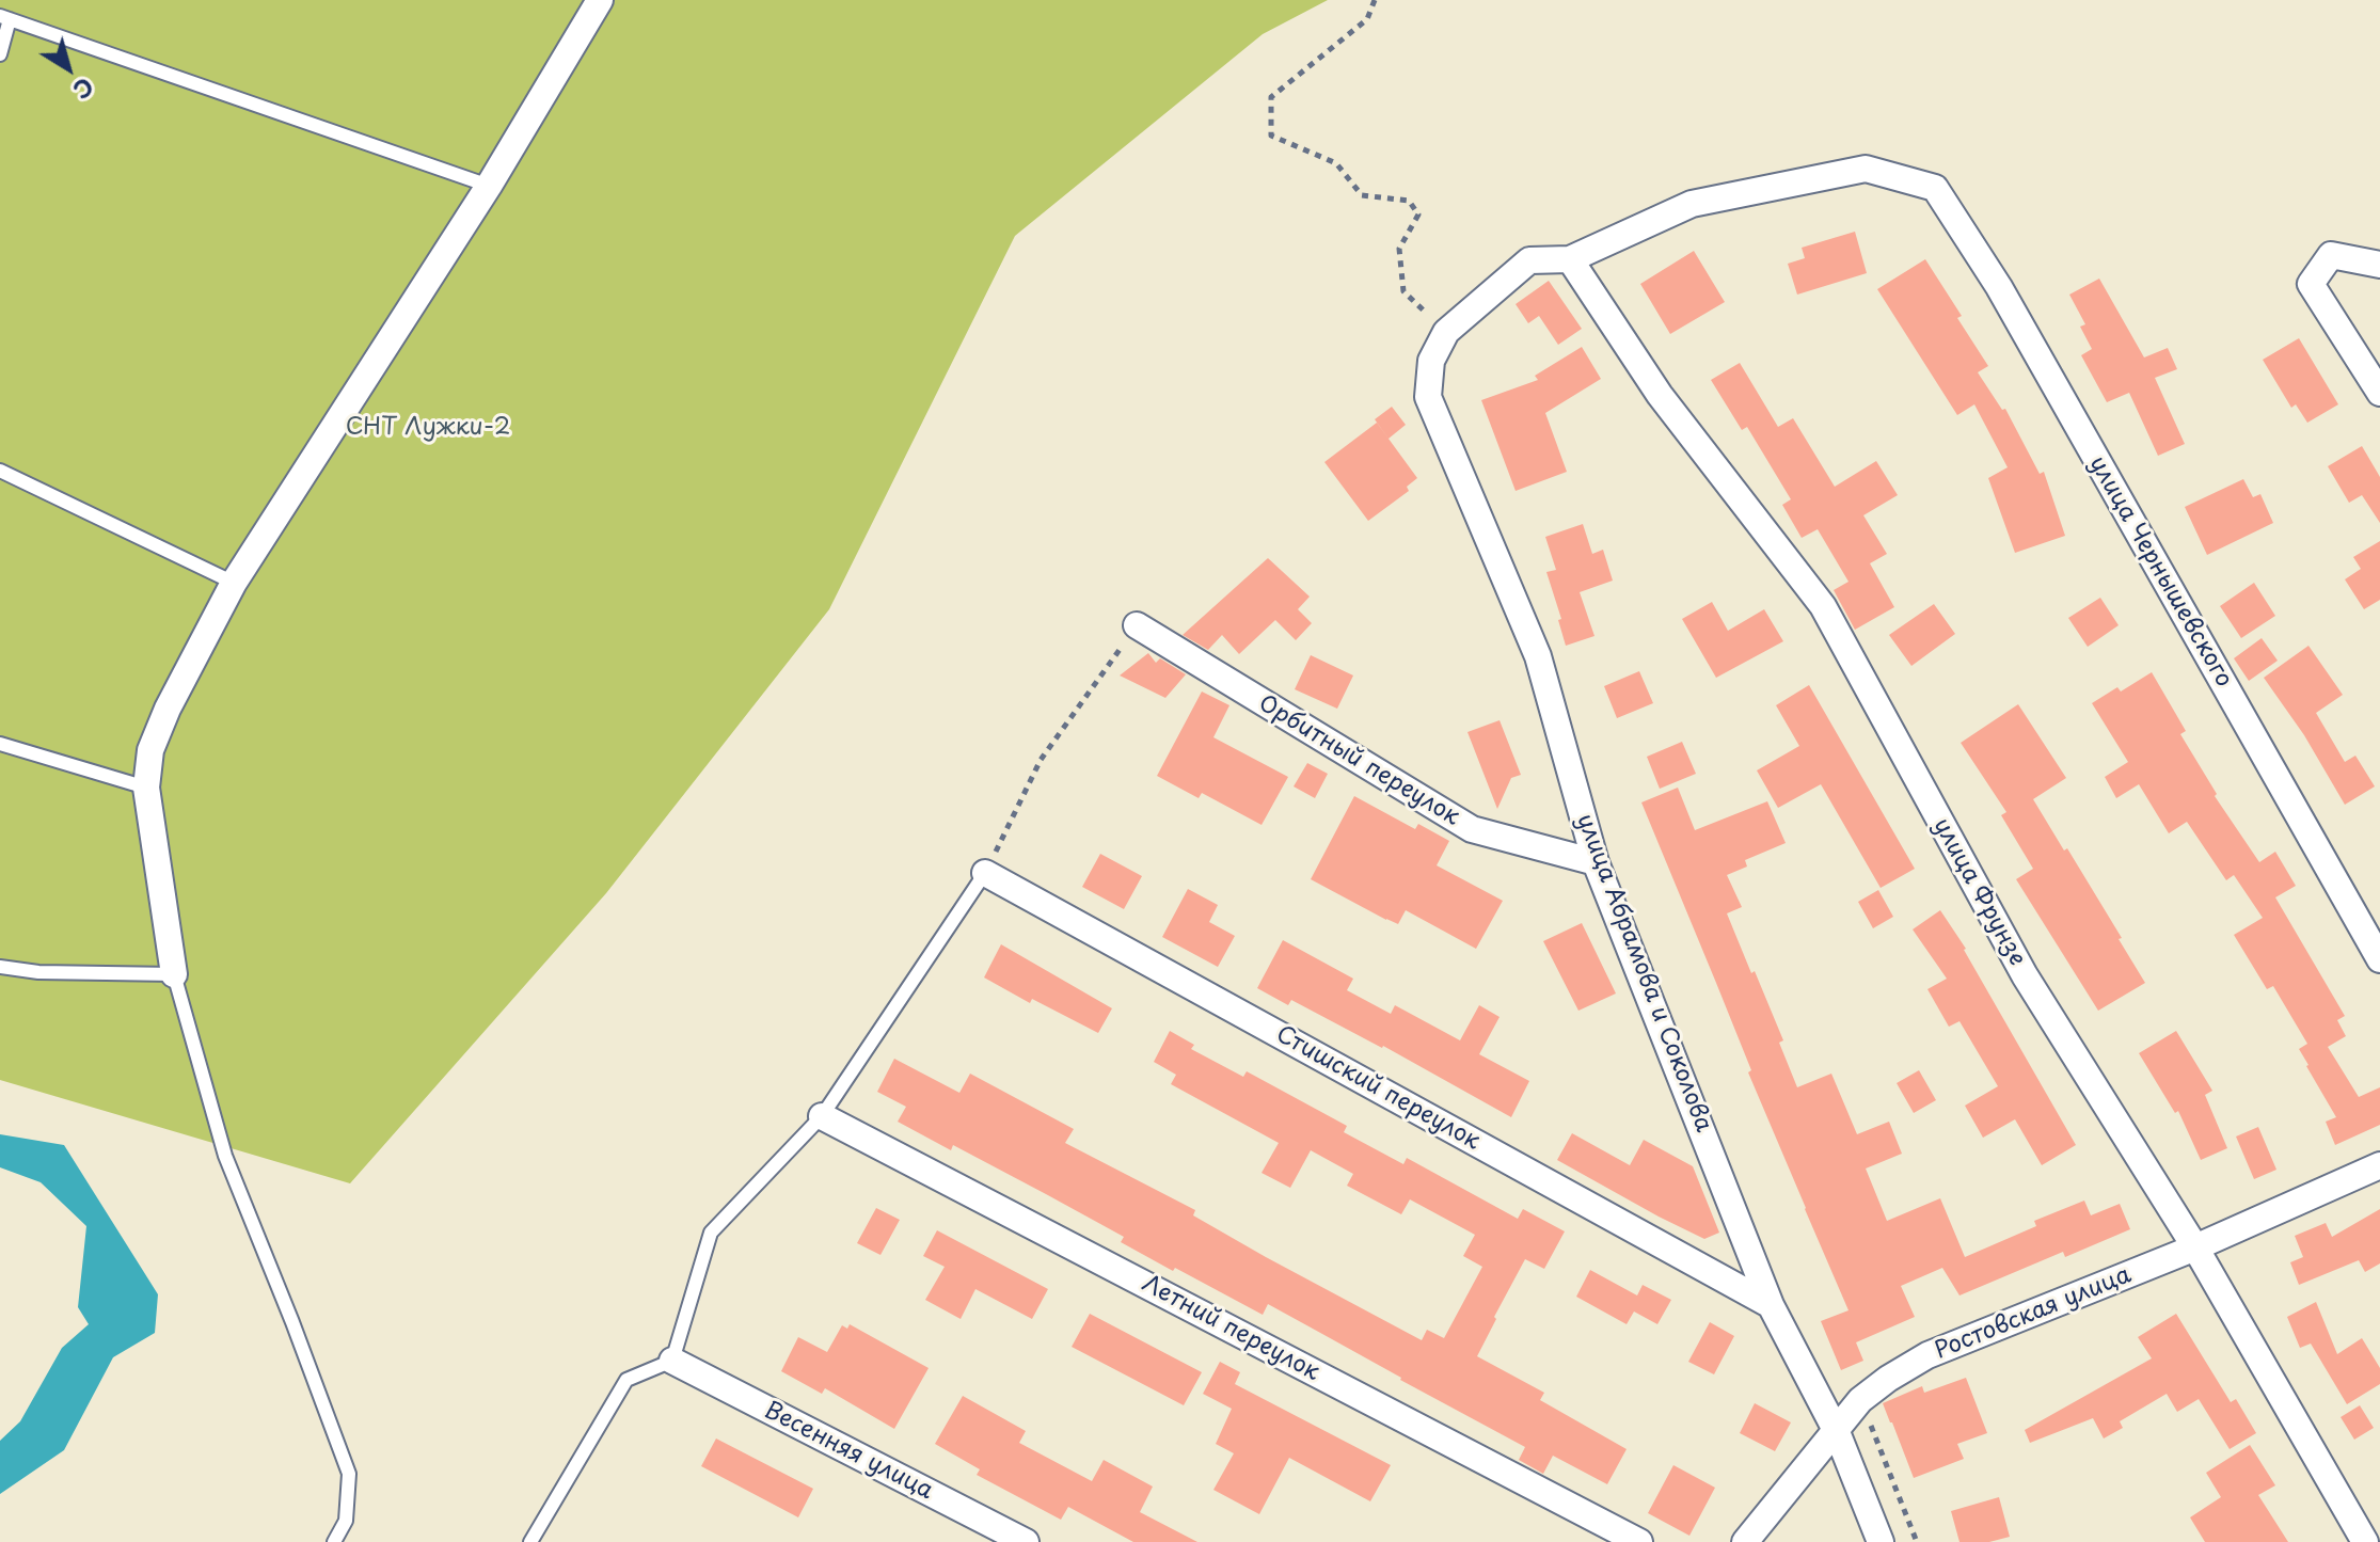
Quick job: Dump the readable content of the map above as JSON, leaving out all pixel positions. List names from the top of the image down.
{
  "streets": {
    "street": [
      "улица Чернышевского",
      "Орбитный переулок",
      "улица Фрунзе",
      "улица Абрамова и Соколова",
      "Стишский переулок",
      "Ростовская улица",
      "Летний переулок",
      "Весенняя улица"
    ]
  },
  "crossings": [
    ["улица Чернышевского", "улица Фрунзе"],
    ["Орбитный переулок", "улица Абрамова и Соколова"],
    ["улица Фрунзе", "Ростовская улица"],
    ["улица Абрамова и Соколова", "Стишский переулок"],
    ["улица Абрамова и Соколова", "Ростовская улица"]
  ],
  "parks": ["СНТ Лужки-2"],
  "north": "bottom right"
}
